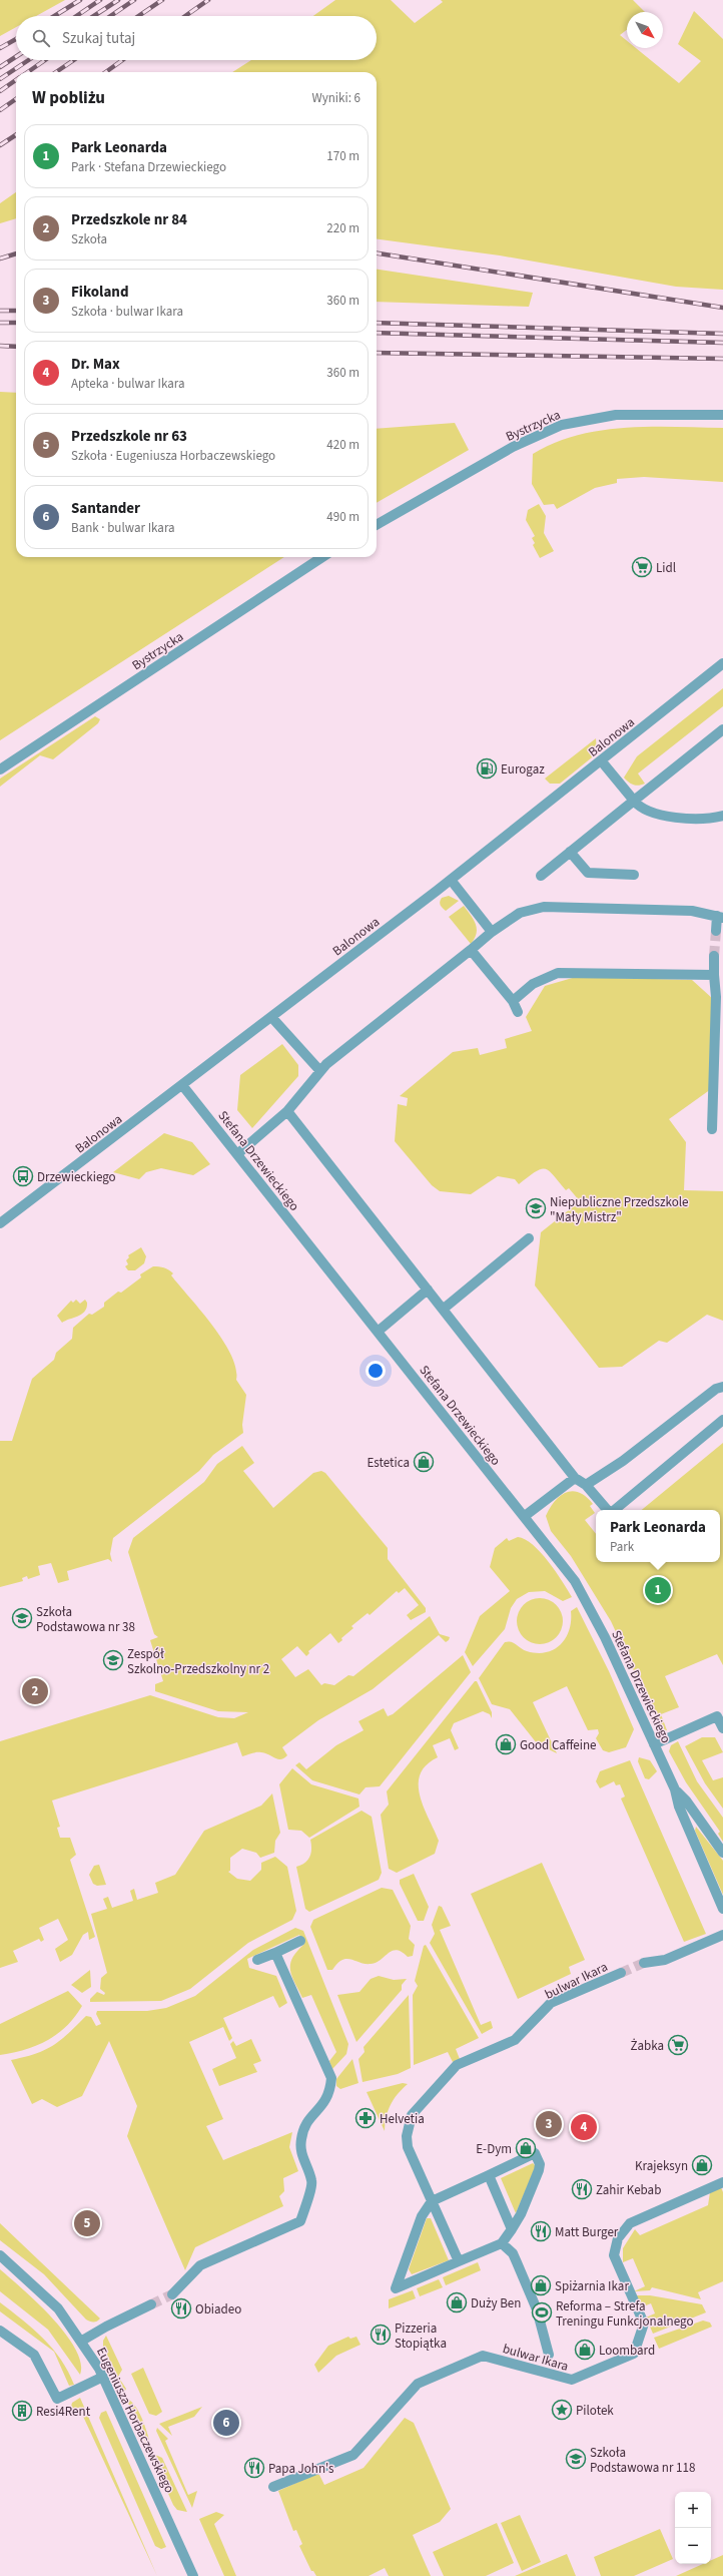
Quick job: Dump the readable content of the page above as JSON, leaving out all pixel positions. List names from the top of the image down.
{
  "streets": {
    "street": [
      "Bystrzycka",
      "Balonowa",
      "Stefana Drzewieckiego",
      "bulwar Ikara",
      "Eugeniusza Horbaczewskiego"
    ]
  },
  "crossings": [
    ["Balonowa", "Stefana Drzewieckiego"]
  ],
  "places": {
    "supermarket": ["Lidl", "Żabka"],
    "fuel station": ["Eurogaz"],
    "bus stop": ["Drzewieckiego"],
    "school or university": [
      "Niepubliczne Przedszkole \"Mały Mistrz\"",
      "Szkoła Podstawowa nr 38",
      "Zespół Szkolno-Przedszkolny nr 2",
      "Szkoła Podstawowa nr 118"
    ],
    "shop": [
      "Estetica",
      "Good Caffeine",
      "E-Dym",
      "Krajeksyn",
      "Spiżarnia Ikar",
      "Duży Ben",
      "Loombard"
    ],
    "pharmacy": ["Helvetia"],
    "restaurant": [
      "Zahir Kebab",
      "Matt Burger",
      "Obiadeo",
      "Pizzeria Stopiątka",
      "Papa John's"
    ],
    "sports": ["Reforma – Strefa Treningu Funkcjonalnego"],
    "place": ["Pilotek"],
    "building": ["Resi4Rent"]
  },
  "north": "bottom right",
  "page": {
    "search": "Szukaj tutaj",
    "heading": ["W pobliżu", "Wyniki: 6"],
    "list": [
      {
        "mark": "1",
        "name": "Park Leonarda",
        "note": "Park · Stefana Drzewieckiego",
        "value": "170 m"
      },
      {
        "mark": "2",
        "name": "Przedszkole nr 84",
        "note": "Szkoła",
        "value": "220 m"
      },
      {
        "mark": "3",
        "name": "Fikoland",
        "note": "Szkoła · bulwar Ikara",
        "value": "360 m"
      },
      {
        "mark": "4",
        "name": "Dr. Max",
        "note": "Apteka · bulwar Ikara",
        "value": "360 m"
      },
      {
        "mark": "5",
        "name": "Przedszkole nr 63",
        "note": "Szkoła · Eugeniusza Horbaczewskiego",
        "value": "420 m"
      },
      {
        "mark": "6",
        "name": "Santander",
        "note": "Bank · bulwar Ikara",
        "value": "490 m"
      }
    ],
    "popup": ["Park Leonarda", "Park"],
    "pins": [
      "1",
      "2",
      "3",
      "4",
      "5",
      "6"
    ],
    "map_buttons": ["+", "−"]
  }
}
